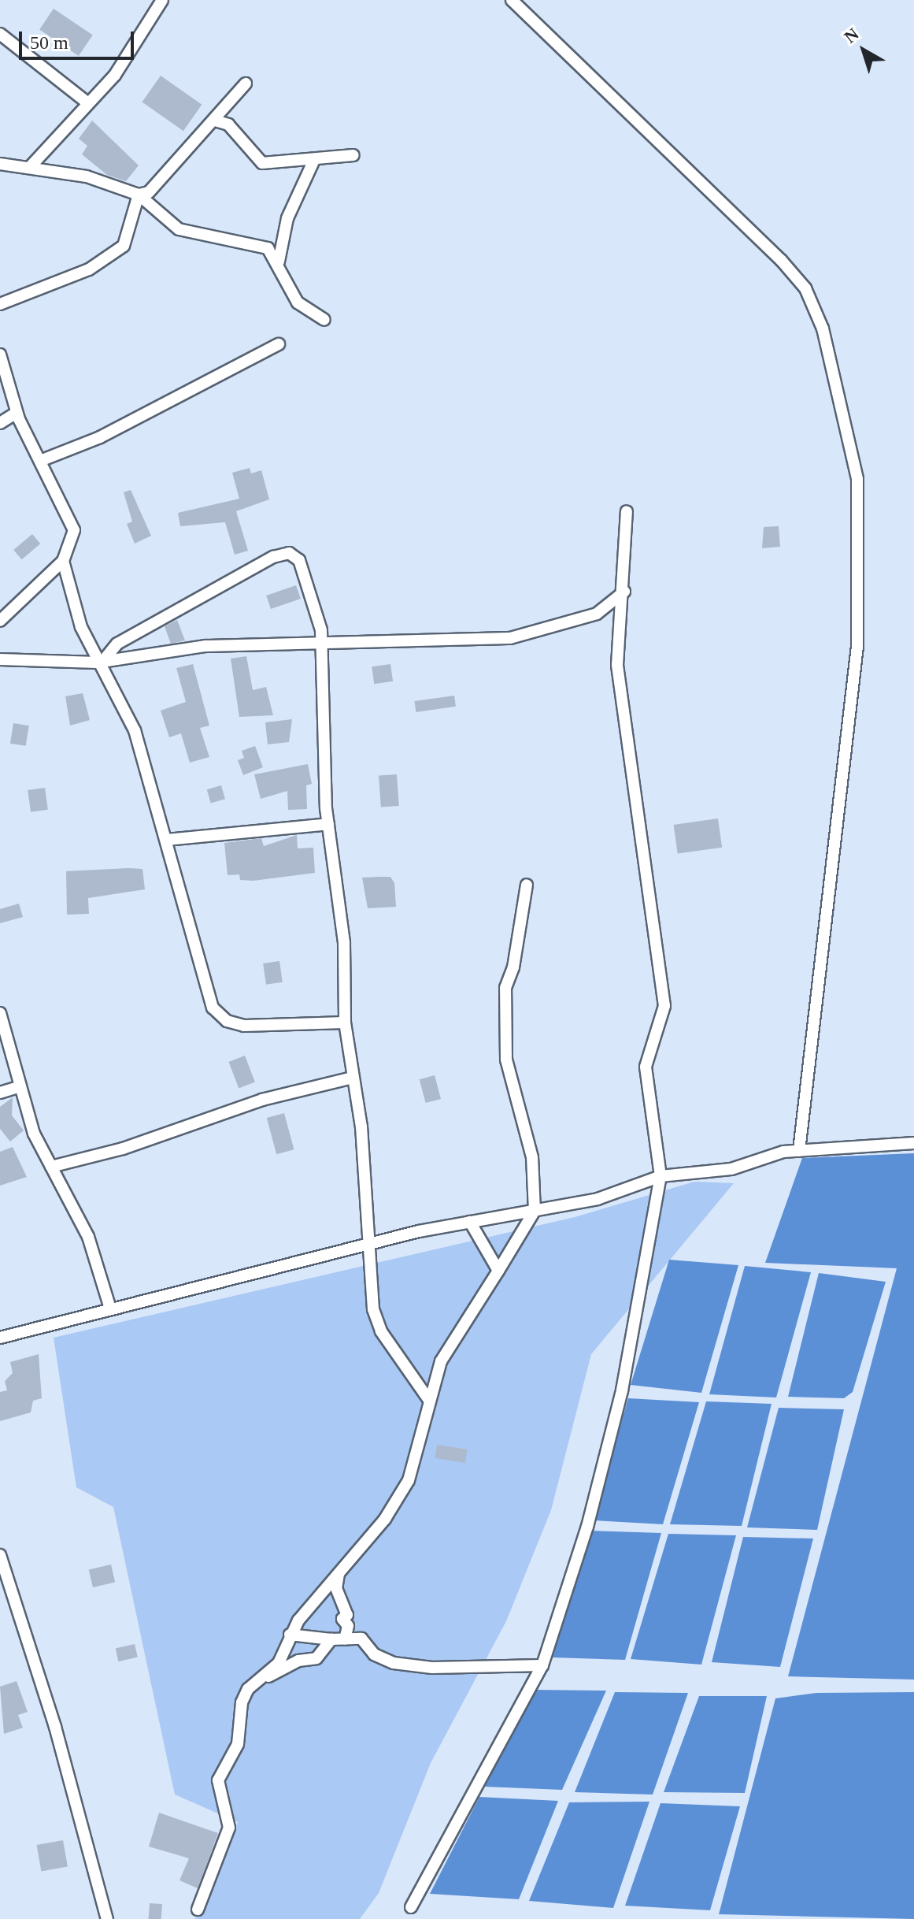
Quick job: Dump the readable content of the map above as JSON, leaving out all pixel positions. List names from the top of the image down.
{
  "scale_bar": "50 m",
  "north": "top left"
}
